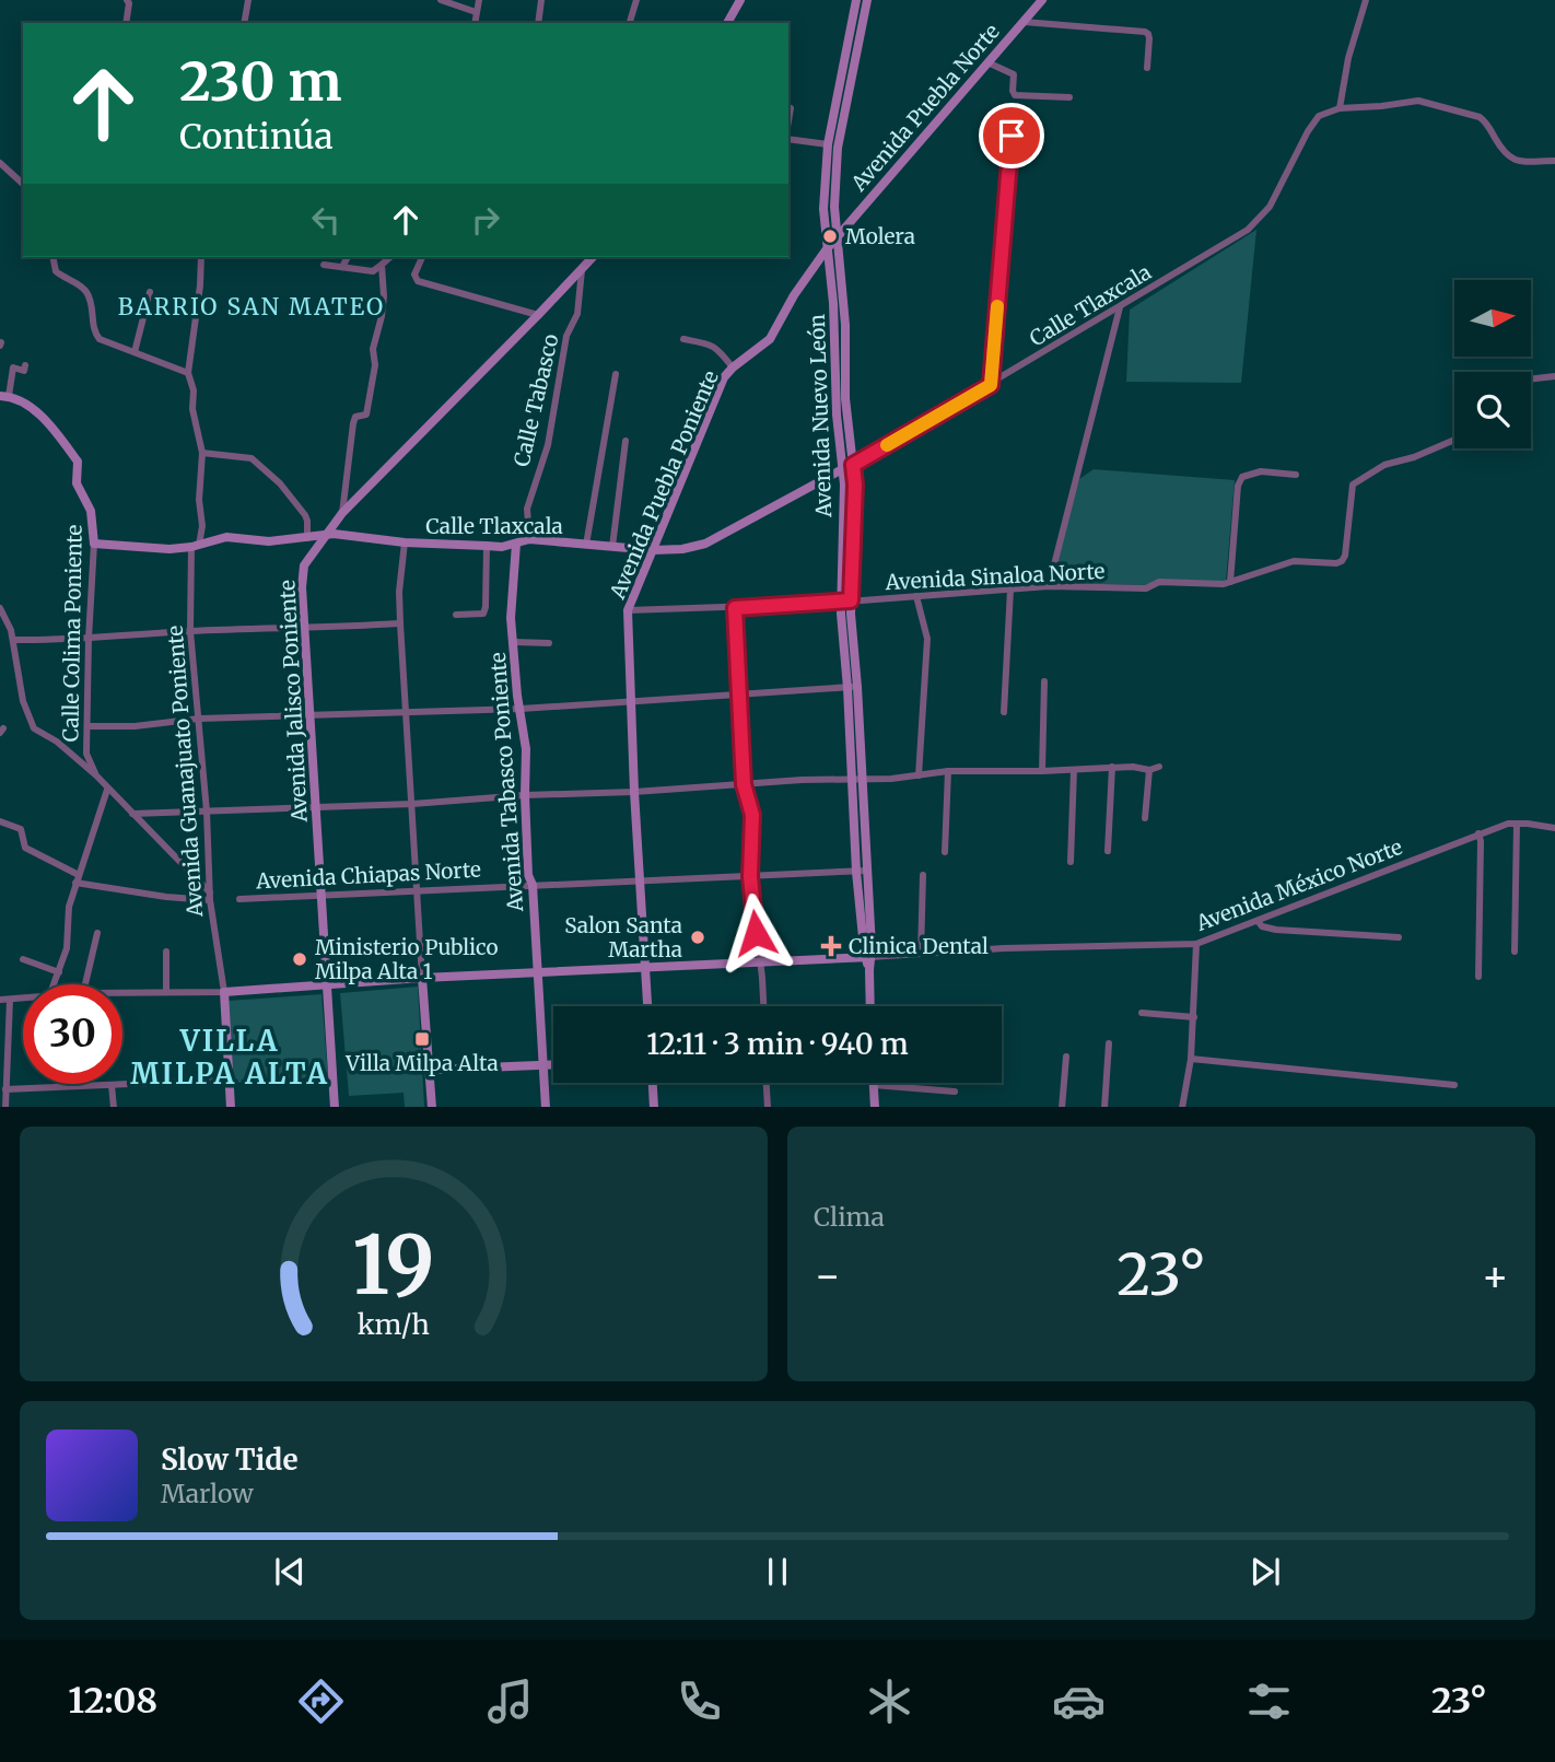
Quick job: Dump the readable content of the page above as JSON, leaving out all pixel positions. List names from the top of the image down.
{
  "streets": {
    "street": [
      "Avenida Puebla Norte",
      "Calle Tlaxcala",
      "Calle Tabasco",
      "Avenida Nuevo León",
      "Avenida Puebla Poniente",
      "Avenida Sinaloa Norte",
      "Calle Colima Poniente",
      "Avenida Jalisco Poniente",
      "Avenida Guanajuato Poniente",
      "Avenida Tabasco Poniente",
      "Avenida Chiapas Norte",
      "Avenida México Norte"
    ]
  },
  "crossings": [
    ["Avenida Puebla Norte", "Avenida Nuevo León"],
    ["Avenida Puebla Norte", "Avenida Puebla Poniente"],
    ["Calle Tlaxcala", "Calle Tabasco"],
    ["Calle Tlaxcala", "Avenida Nuevo León"],
    ["Calle Tlaxcala", "Avenida Puebla Poniente"],
    ["Calle Tlaxcala", "Calle Colima Poniente"],
    ["Calle Tlaxcala", "Avenida Jalisco Poniente"],
    ["Calle Tlaxcala", "Avenida Guanajuato Poniente"],
    ["Calle Tlaxcala", "Avenida Tabasco Poniente"],
    ["Calle Tabasco", "Avenida Jalisco Poniente"],
    ["Avenida Nuevo León", "Avenida Puebla Poniente"],
    ["Avenida Nuevo León", "Avenida Sinaloa Norte"],
    ["Avenida Nuevo León", "Avenida Chiapas Norte"],
    ["Avenida Nuevo León", "Avenida México Norte"],
    ["Avenida Puebla Poniente", "Avenida Sinaloa Norte"],
    ["Avenida Puebla Poniente", "Avenida Chiapas Norte"],
    ["Avenida Puebla Poniente", "Avenida México Norte"],
    ["Avenida Jalisco Poniente", "Avenida Chiapas Norte"],
    ["Avenida Jalisco Poniente", "Avenida México Norte"],
    ["Avenida Guanajuato Poniente", "Avenida México Norte"],
    ["Avenida Tabasco Poniente", "Avenida Chiapas Norte"],
    ["Avenida Tabasco Poniente", "Avenida México Norte"]
  ],
  "districts": ["BARRIO SAN MATEO", "VILLA MILPA ALTA"],
  "places": {
    "other": ["Molera", "Salon Santa Martha", "Ministerio Publico Milpa Alta 1"],
    "health": ["Clinica Dental"],
    "transit": ["Villa Milpa Alta"]
  },
  "north": "right",
  "page": {
    "turn": ["230 m", "Continúa"],
    "limit": "30",
    "trip": "12:11 · 3 min · 940 m",
    "tile": "Clima",
    "heat": ["−", "23°", "+"],
    "song": ["Slow Tide", "Marlow"],
    "tabs": ["12:08", "23°"],
    "gauge": ["19", "km/h"]
  }
}
